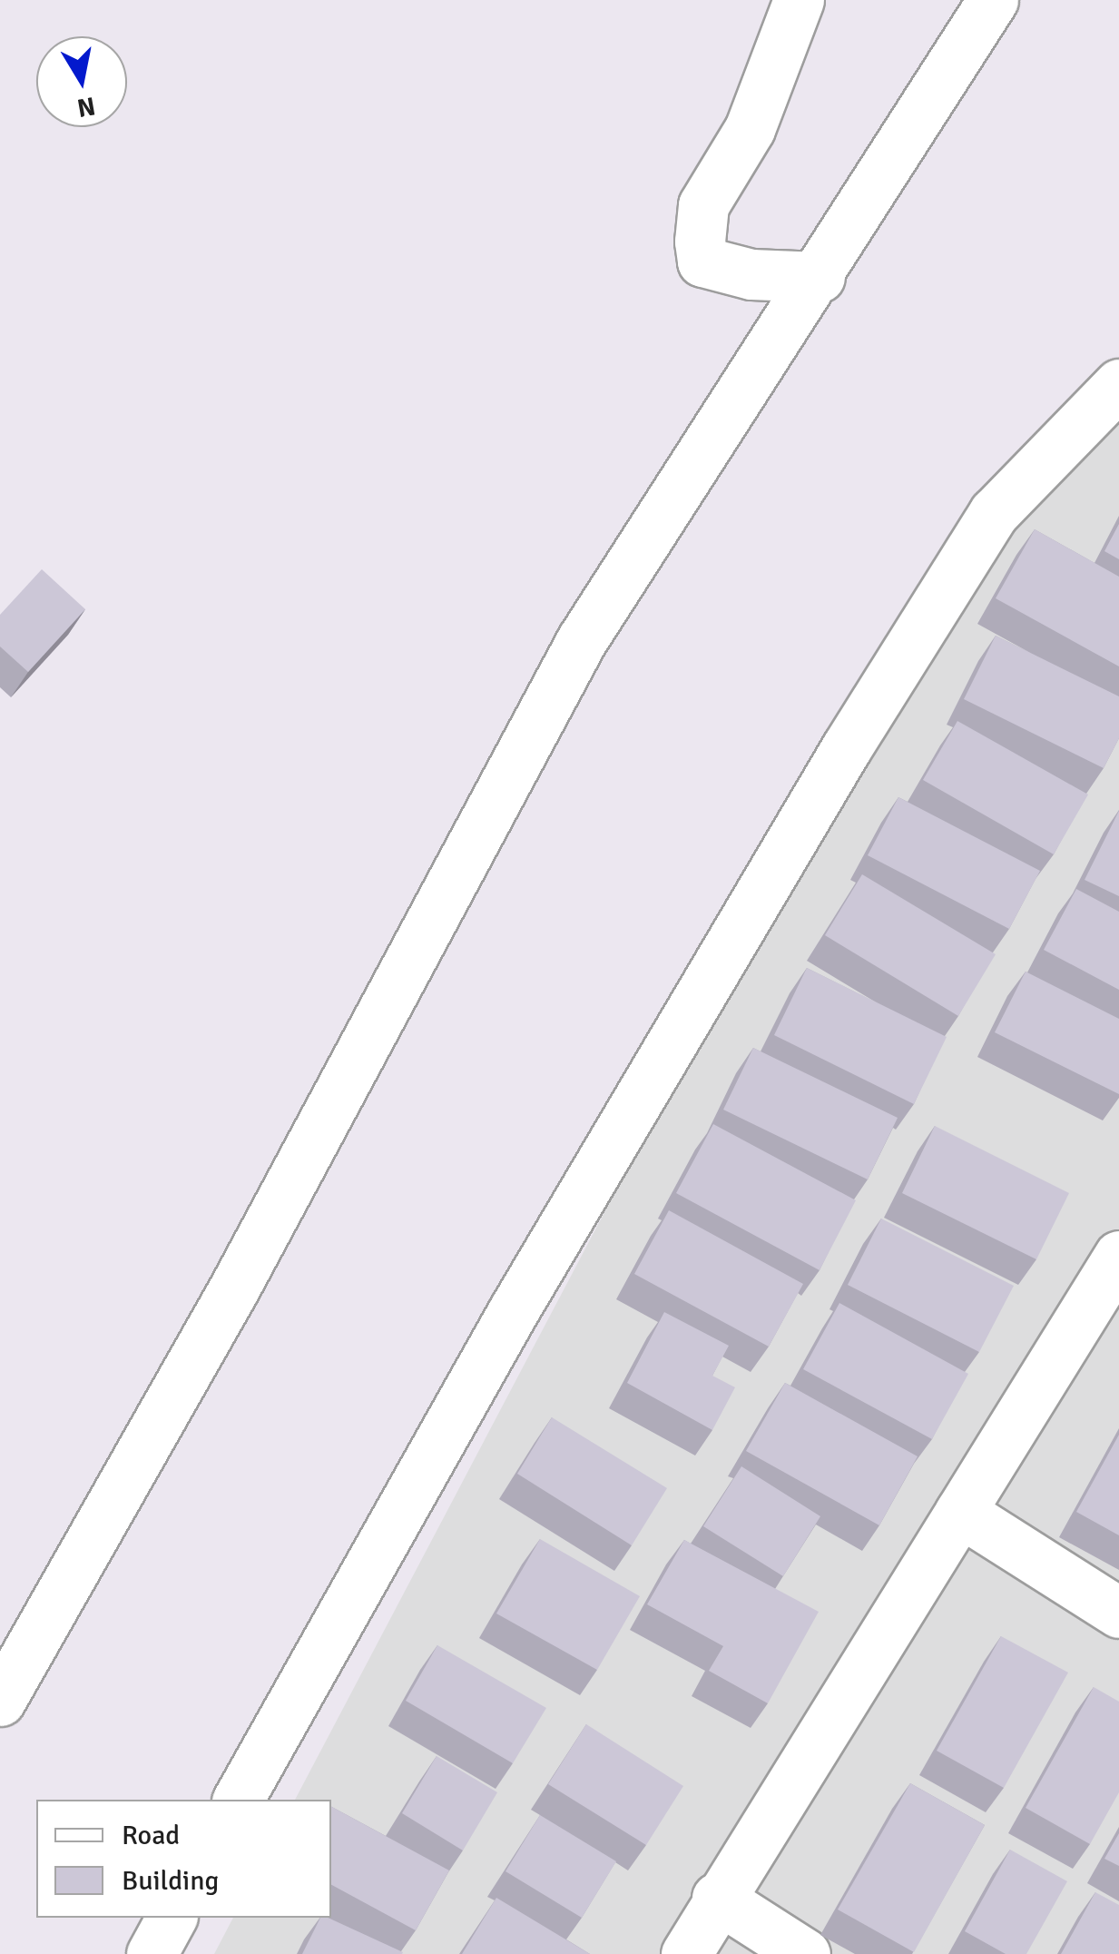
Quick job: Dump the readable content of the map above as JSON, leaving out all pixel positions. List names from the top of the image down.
{
  "legend": ["Road", "Building"],
  "north": "bottom"
}
